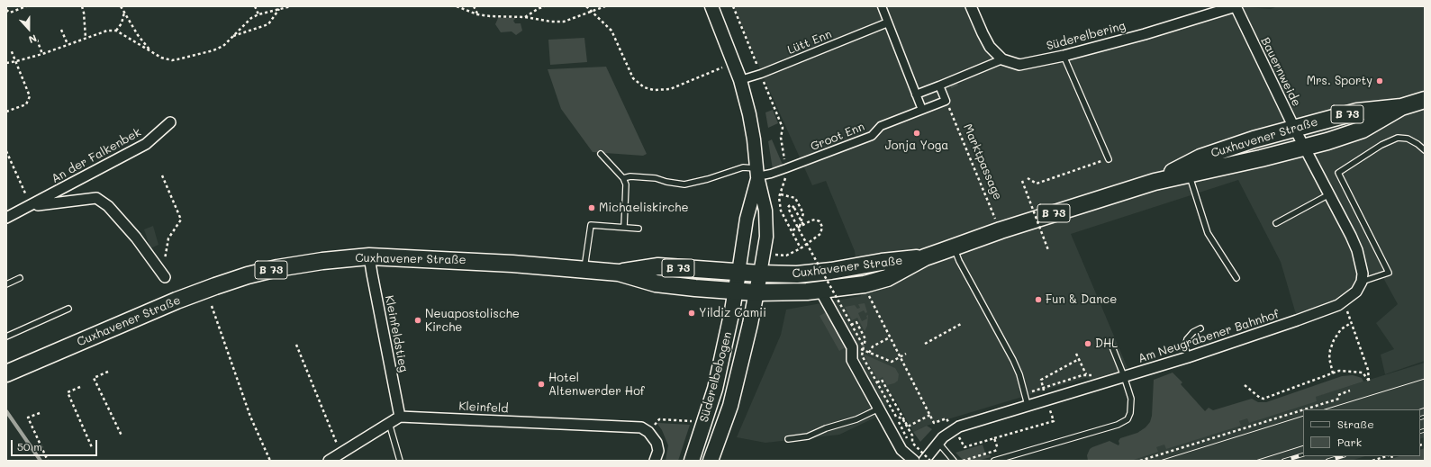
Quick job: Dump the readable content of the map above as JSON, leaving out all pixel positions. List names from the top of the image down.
{
  "streets": {
    "main road": ["B 73", "Cuxhavener Straße", "Süderelbebogen"],
    "street": [
      "Süderelbering",
      "Lütt Enn",
      "Bauernweide",
      "Groot Enn",
      "An der Falkenbek",
      "Kleinfeldstieg",
      "Am Neugrabener Bahnhof",
      "Kleinfeld"
    ],
    "path": ["Marktpassage"]
  },
  "crossings": [
    ["Süderelbering", "Bauernweide"],
    ["Bauernweide", "Cuxhavener Straße"],
    ["Groot Enn", "Marktpassage"],
    ["Cuxhavener Straße", "Marktpassage"],
    ["Cuxhavener Straße", "Kleinfeldstieg"],
    ["Cuxhavener Straße", "Süderelbebogen"],
    ["Kleinfeldstieg", "Kleinfeld"]
  ],
  "places": [
    "Mrs. Sporty",
    "Jonja Yoga",
    "Michaeliskirche",
    "Fun & Dance",
    "Yildiz Camii",
    "Neuapostolische Kirche",
    "DHL",
    "Hotel Altenwerder Hof"
  ],
  "legend": ["Straße", "Park"],
  "scale_bar": "50 m",
  "north": "bottom"
}
